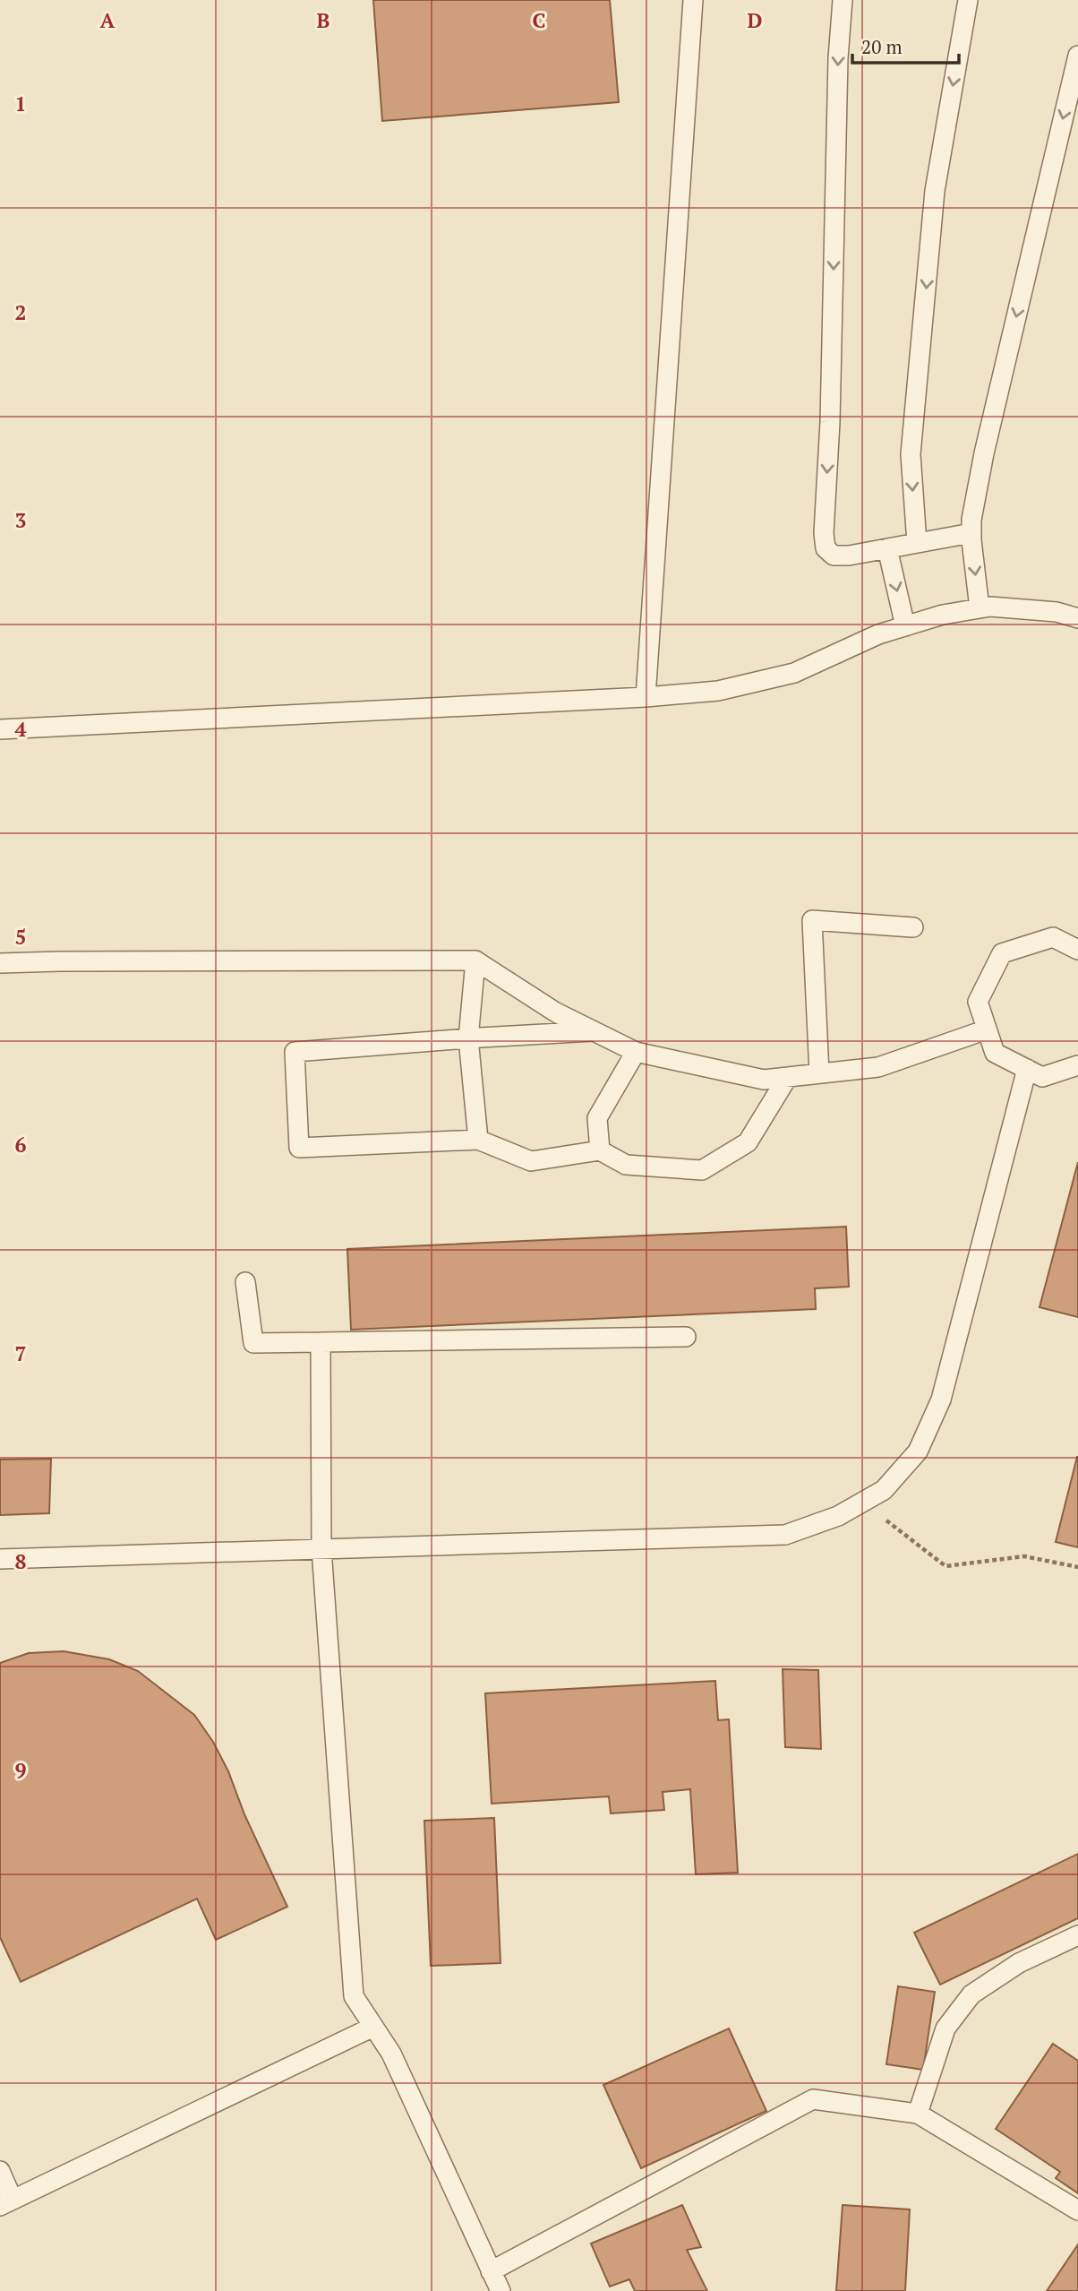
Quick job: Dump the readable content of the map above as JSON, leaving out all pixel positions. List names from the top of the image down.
{
  "scale_bar": "20 m",
  "grid": {
    "columns": [
      "A",
      "B",
      "C",
      "D"
    ],
    "rows": [
      "1",
      "2",
      "3",
      "4",
      "5",
      "6",
      "7",
      "8",
      "9"
    ]
  }
}
